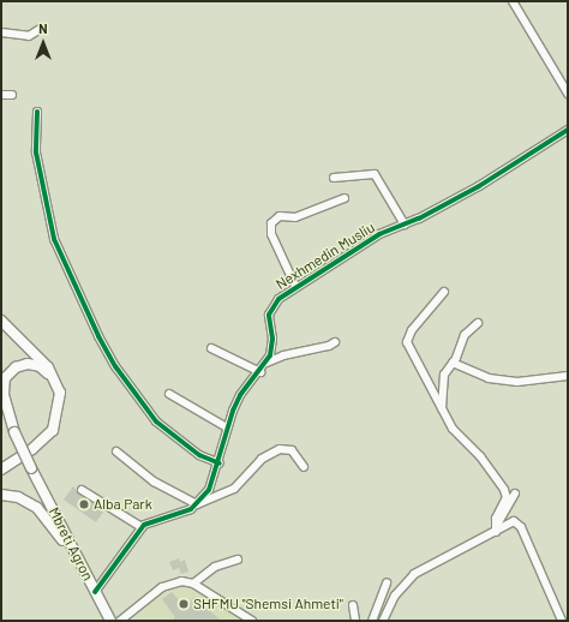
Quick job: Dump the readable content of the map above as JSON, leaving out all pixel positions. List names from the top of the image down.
{
  "streets": {
    "main road": ["Mbreti Agron"],
    "street": ["Nexhmedin Musliu"]
  },
  "places": ["Alba Park", "SHFMU \"Shemsi Ahmeti\""],
  "north": "top"
}
